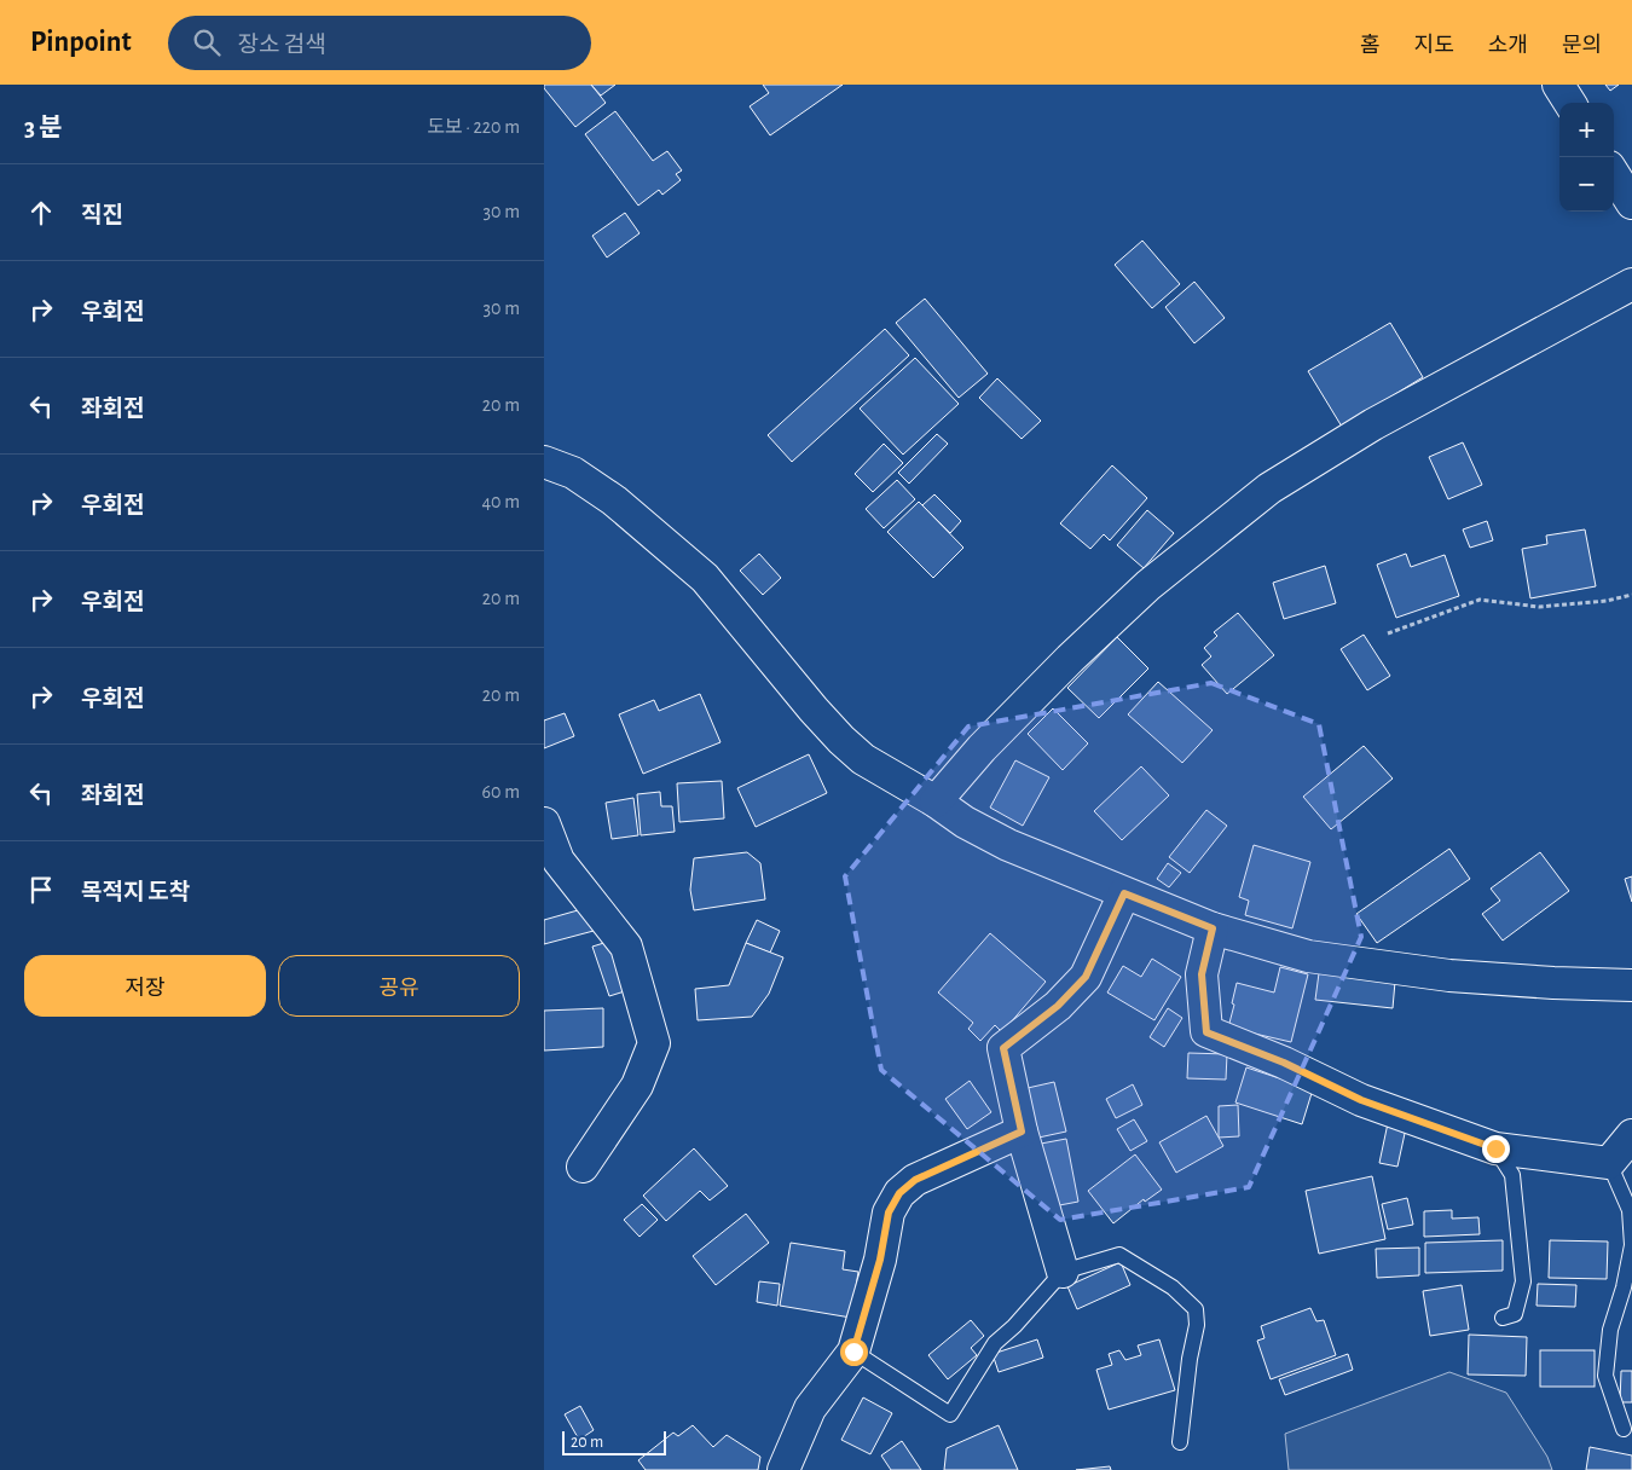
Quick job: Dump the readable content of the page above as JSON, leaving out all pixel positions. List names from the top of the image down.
{
  "scale_bar": "20 m",
  "page": {
    "header": "Pinpoint",
    "search": "장소 검색",
    "nav": [
      "홈",
      "지도",
      "소개",
      "문의"
    ],
    "heading": ["3 분", "도보 · 220 m"],
    "map_buttons": ["+", "−"],
    "list": [
      ["직진", "30 m"],
      ["우회전", "30 m"],
      ["좌회전", "20 m"],
      ["우회전", "40 m"],
      ["우회전", "20 m"],
      ["우회전", "20 m"],
      ["좌회전", "60 m"],
      "목적지 도착"
    ],
    "buttons": ["저장", "공유"],
    "scale": "20 m"
  }
}
